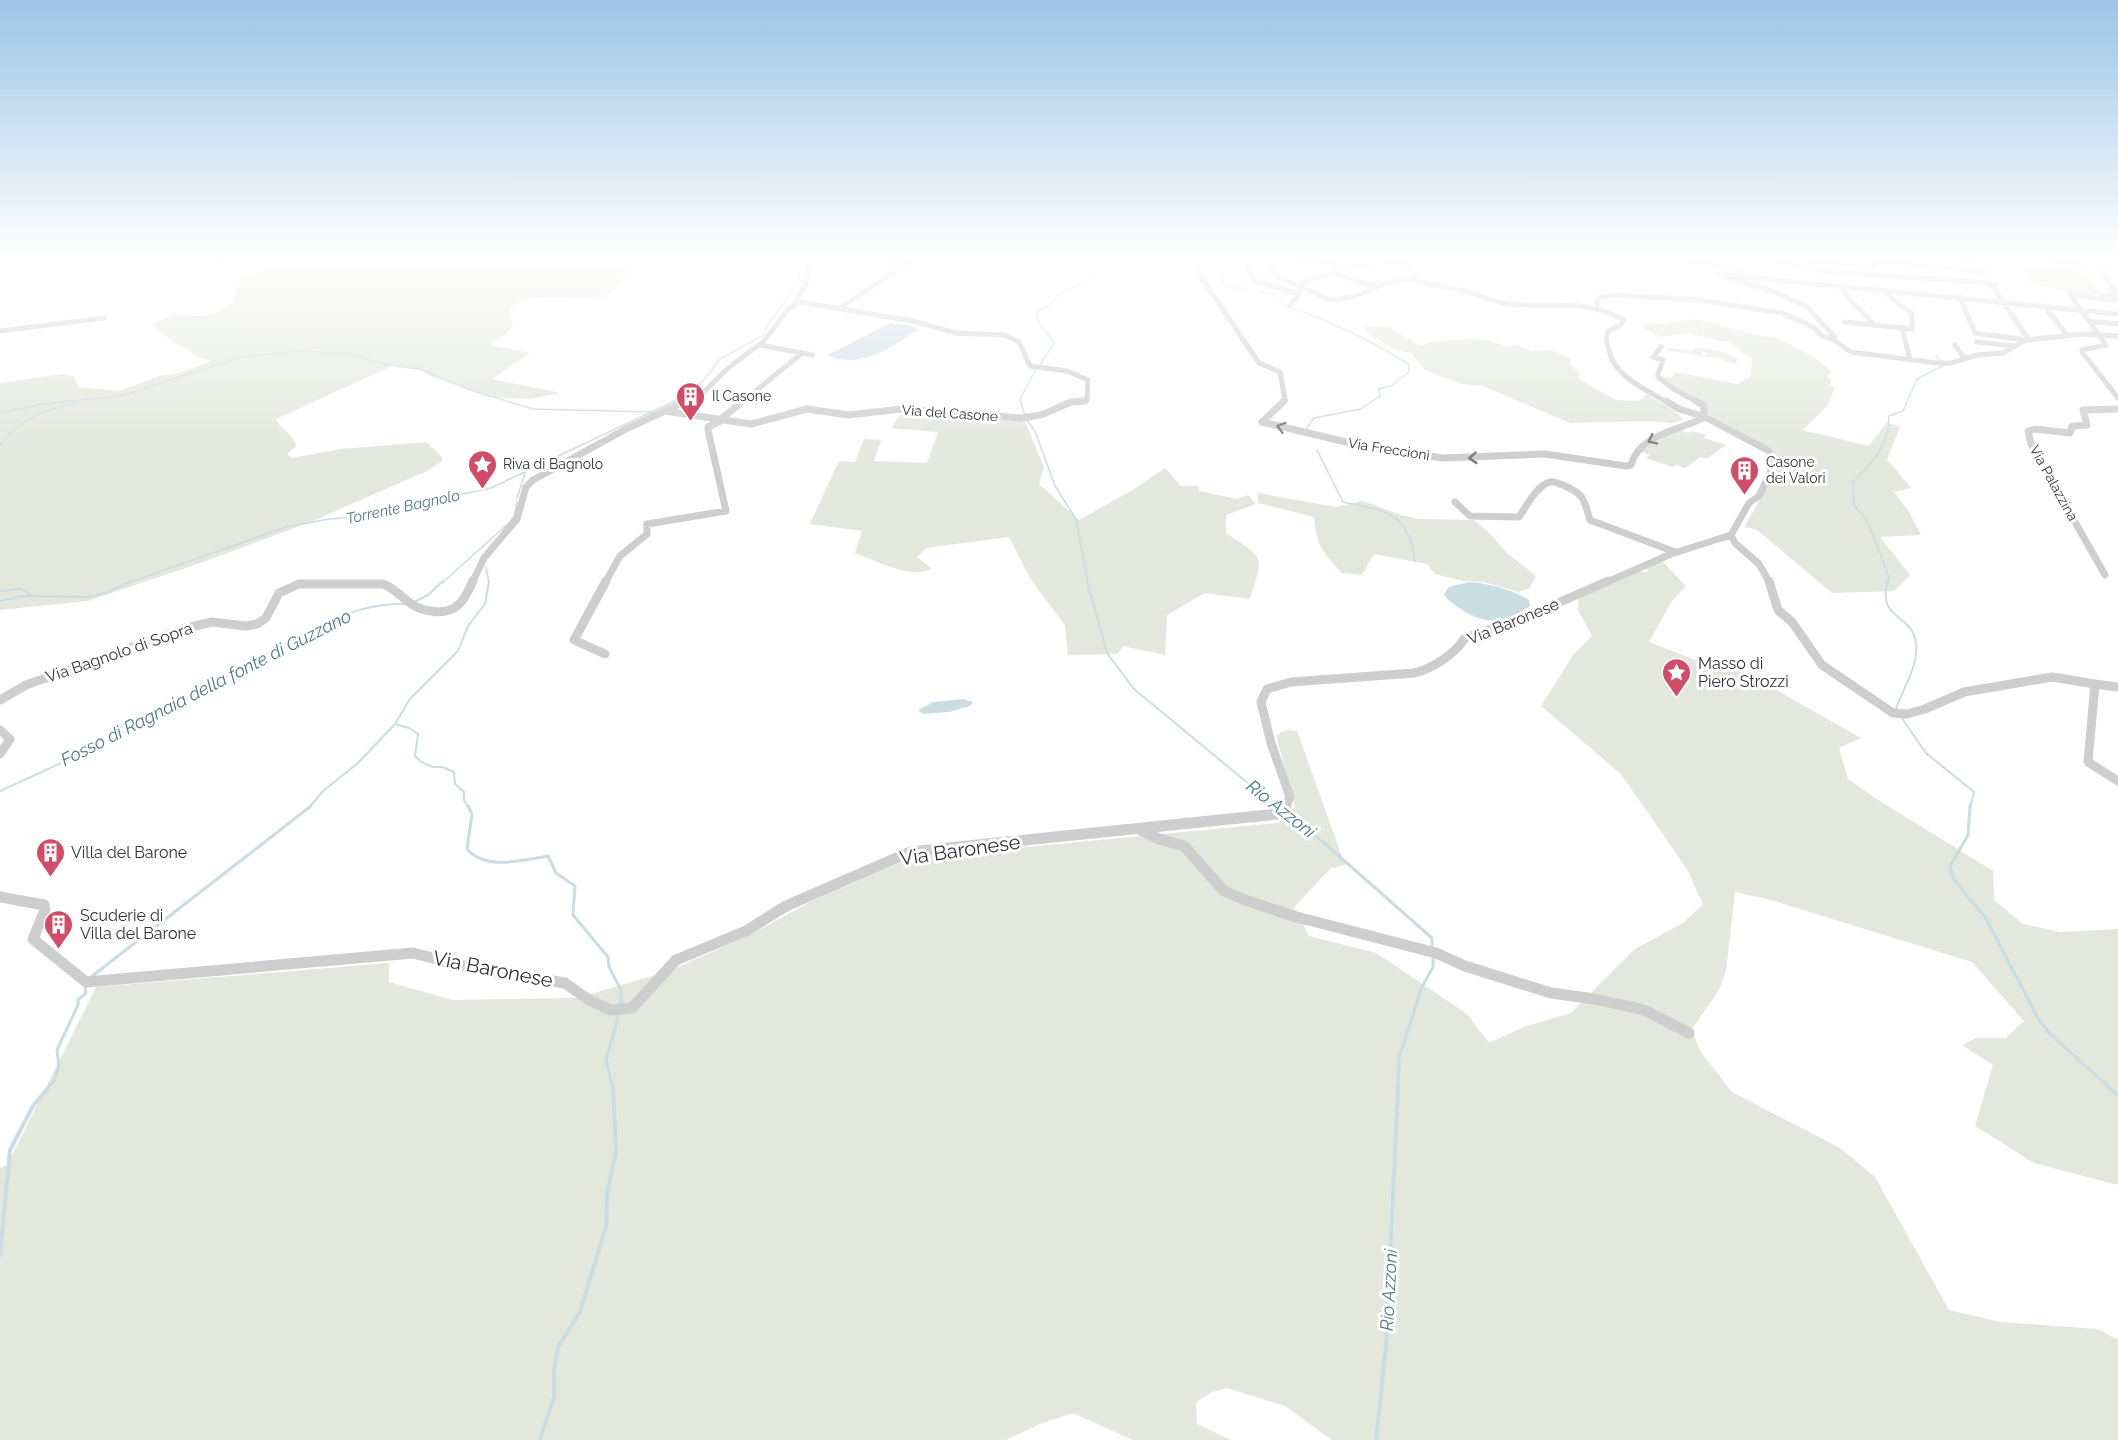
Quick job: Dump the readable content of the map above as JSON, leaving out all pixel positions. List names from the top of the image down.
{
  "streets": {
    "street": [
      "Via del Casone",
      "Via Freccioni",
      "Via Palazzina",
      "Via Baronese",
      "Via Bagnolo di Sopra"
    ]
  },
  "one_way": ["Via Freccioni"],
  "water": ["Torrente Bagnolo", "Fosso di Ragnaia della fonte di Guzzano", "Rio Azzoni"],
  "places": {
    "building": [
      "Il Casone",
      "Casone dei Valori",
      "Villa del Barone",
      "Scuderie di Villa del Barone"
    ],
    "place": ["Riva di Bagnolo", "Masso di Piero Strozzi"]
  }
}
